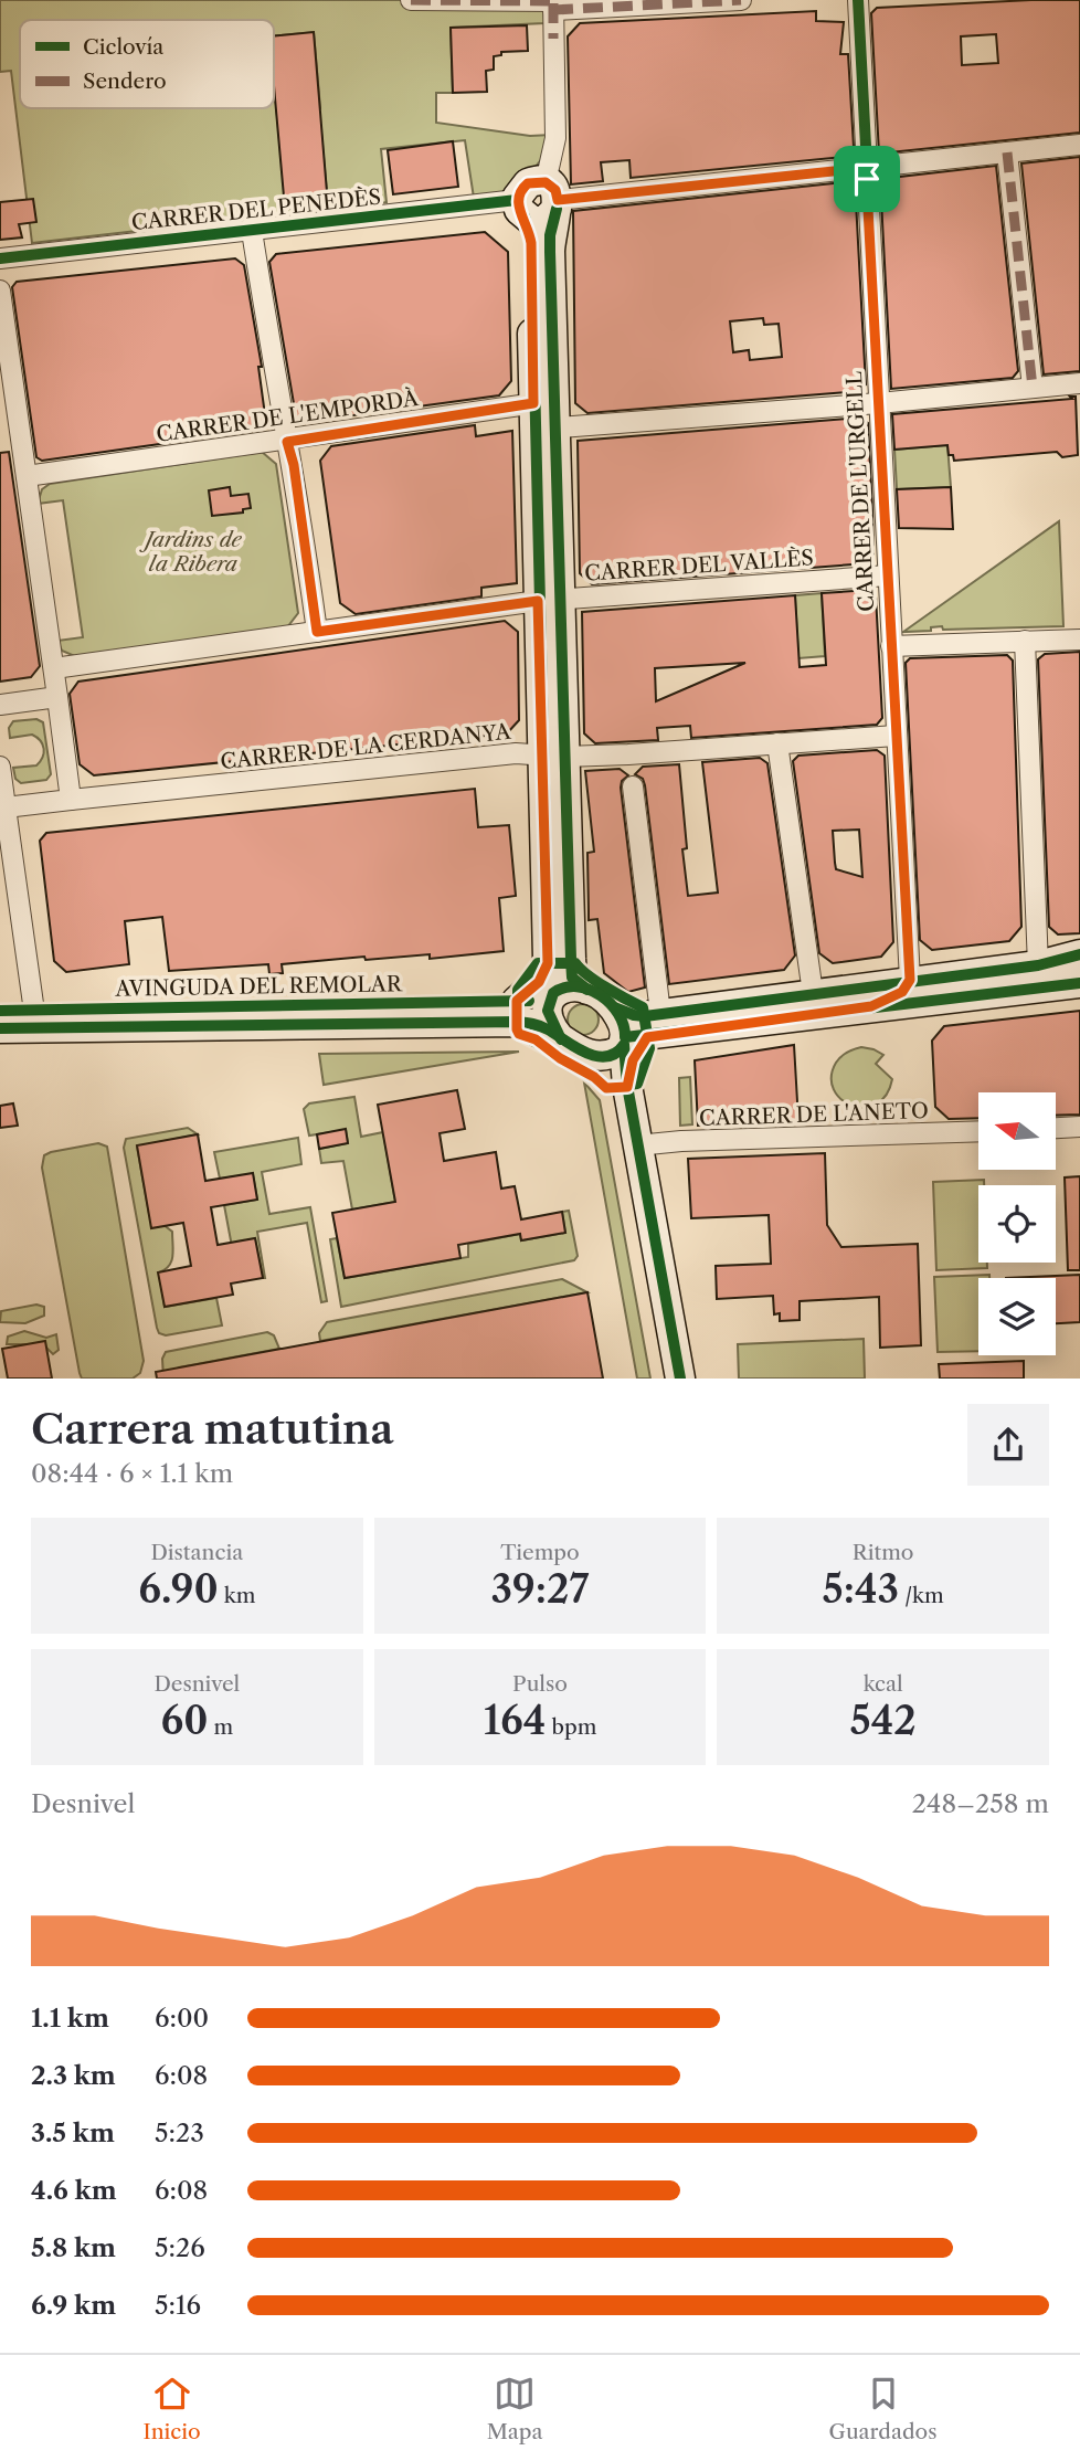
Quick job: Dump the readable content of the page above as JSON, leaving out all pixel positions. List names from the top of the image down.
{
  "streets": {
    "street": [
      "CARRER DEL PENEDÈS",
      "CARRER DE L'EMPORDÀ",
      "CARRER DE L'URGELL",
      "CARRER DEL VALLÈS",
      "CARRER DE LA CERDANYA",
      "AVINGUDA DEL REMOLAR",
      "CARRER DE L'ANETO"
    ]
  },
  "crossings": [
    ["CARRER DE L'EMPORDÀ", "CARRER DE L'URGELL"],
    ["CARRER DE L'URGELL", "CARRER DEL VALLÈS"],
    ["CARRER DE L'URGELL", "CARRER DE LA CERDANYA"]
  ],
  "parks": ["Jardins de la Ribera"],
  "legend": ["Ciclovía", "Sendero"],
  "north": "left",
  "page": {
    "heading": ["Carrera matutina", "08:44 · 6 × 1.1 km"],
    "stats": [
      ["Distancia", "6.90 km"],
      ["Tiempo", "39:27"],
      ["Ritmo", "5:43 /km"],
      ["Desnivel", "60 m"],
      ["Pulso", "164 bpm"],
      ["kcal", "542"]
    ],
    "chart": ["Desnivel", "248–258 m"],
    "list": [
      {
        "name": "1.1 km",
        "note": "6:00"
      },
      {
        "name": "2.3 km",
        "note": "6:08"
      },
      {
        "name": "3.5 km",
        "note": "5:23"
      },
      {
        "name": "4.6 km",
        "note": "6:08"
      },
      {
        "name": "5.8 km",
        "note": "5:26"
      },
      {
        "name": "6.9 km",
        "note": "5:16"
      }
    ],
    "tabs": ["Inicio", "Mapa", "Guardados"]
  }
}
